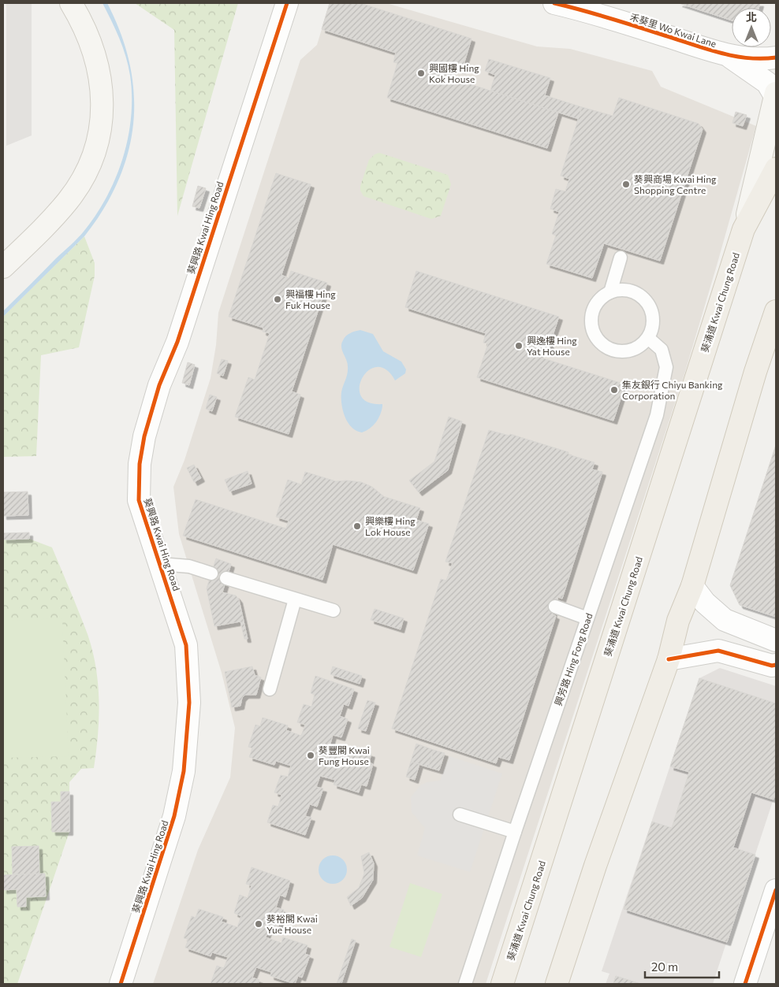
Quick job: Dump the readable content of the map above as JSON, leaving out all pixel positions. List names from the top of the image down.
{
  "streets": {
    "main road": ["葵涌道 Kwai Chung Road"],
    "street": ["禾葵里 Wo Kwai Lane", "葵興路 Kwai Hing Road"],
    "lane": ["興芳路 Hing Fong Road"]
  },
  "crossings": [
    ["禾葵里 Wo Kwai Lane", "葵涌道 Kwai Chung Road"]
  ],
  "places": [
    "興國樓 Hing Kok House",
    "葵興商場 Kwai Hing Shopping Centre",
    "興福樓 Hing Fuk House",
    "興逸樓 Hing Yat House",
    "集友銀行 Chiyu Banking Corporation",
    "興樂樓 Hing Lok House",
    "葵豐閣 Kwai Fung House",
    "葵裕閣 Kwai Yue House"
  ],
  "scale_bar": "20 m",
  "north": "top"
}
